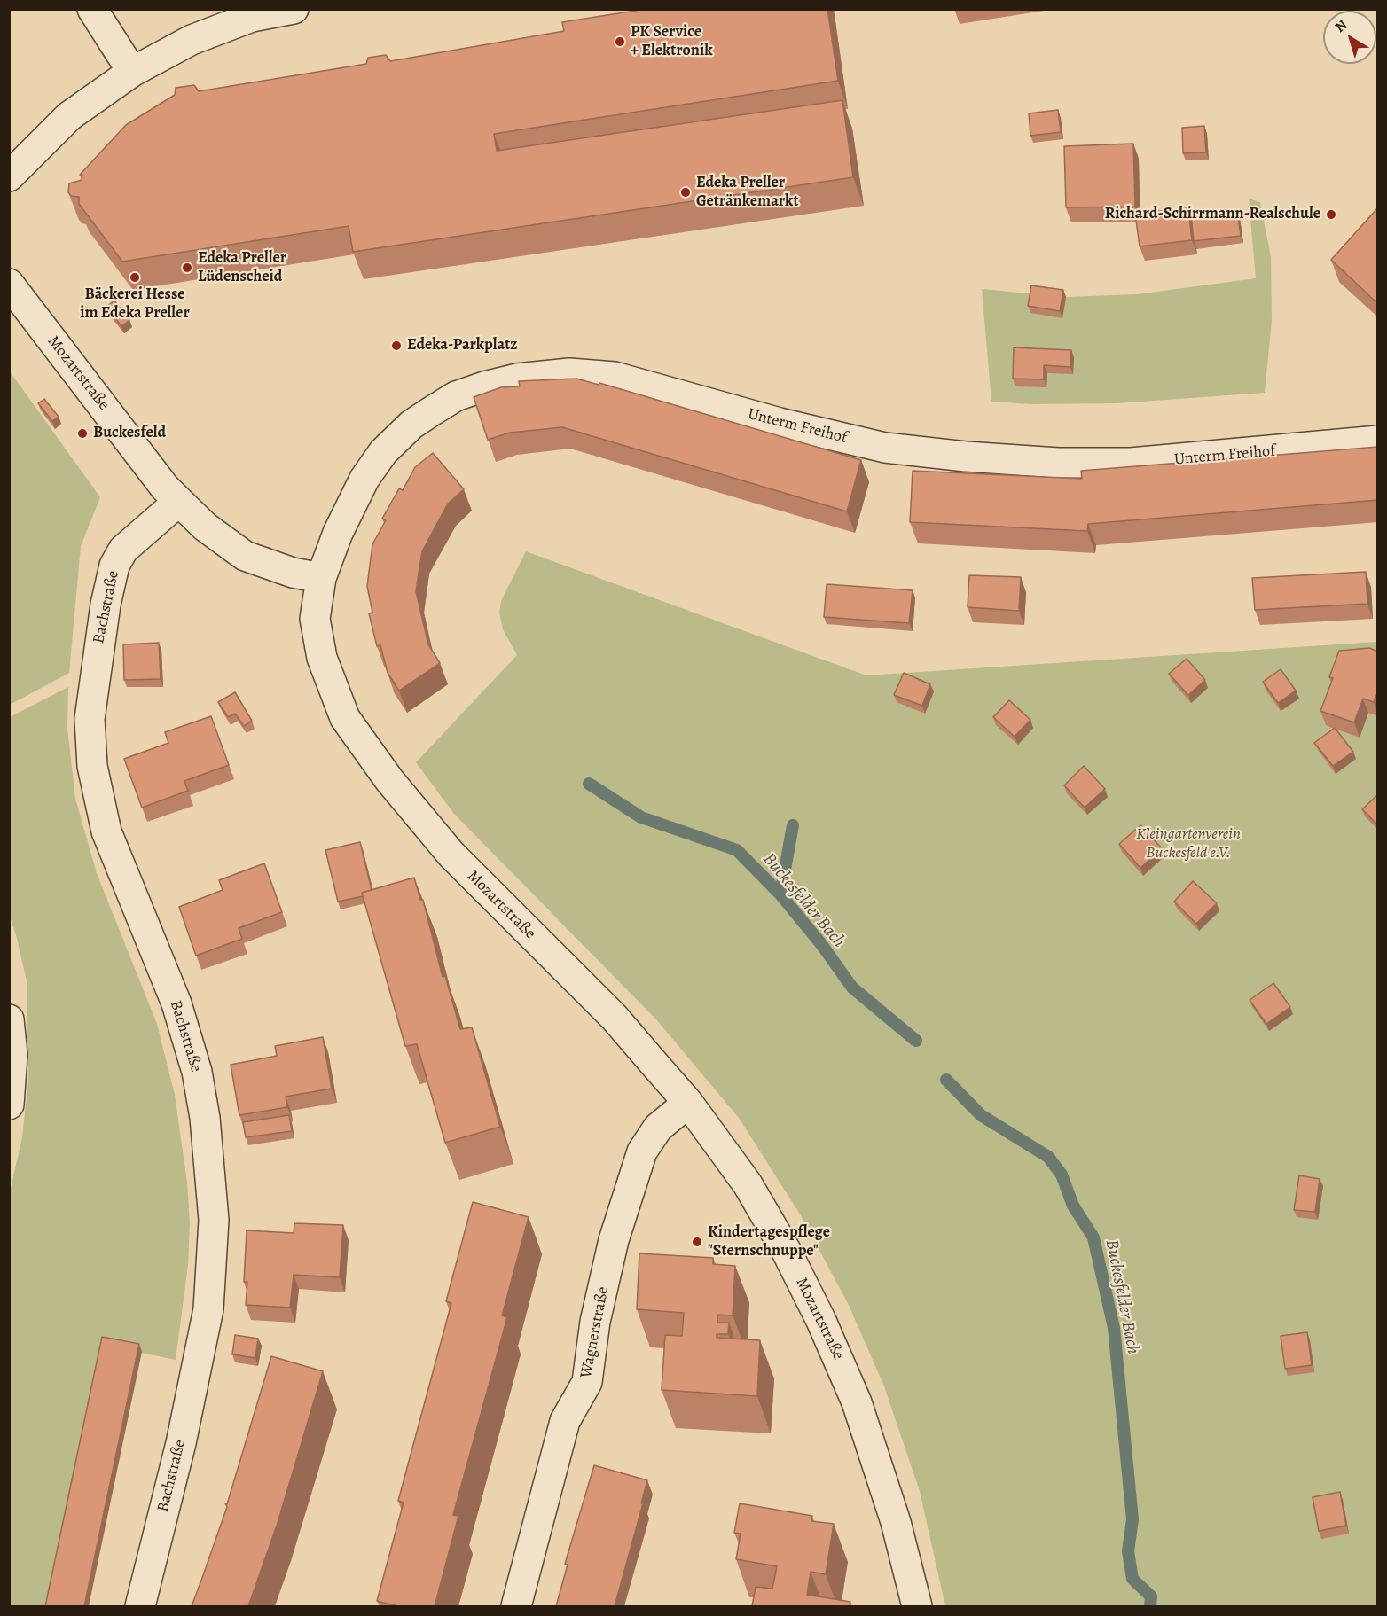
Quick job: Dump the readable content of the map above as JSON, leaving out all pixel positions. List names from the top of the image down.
{
  "streets": {
    "street": [
      "Mozartstraße",
      "Unterm Freihof",
      "Bachstraße",
      "Wagnerstraße"
    ]
  },
  "crossings": [
    ["Mozartstraße", "Unterm Freihof"],
    ["Mozartstraße", "Bachstraße"],
    ["Mozartstraße", "Wagnerstraße"]
  ],
  "water": ["Buckesfelder Bach"],
  "parks": ["Kleingartenverein Buckesfeld e.V."],
  "places": [
    "PK Service + Elektronik",
    "Edeka Preller Getränkemarkt",
    "Richard-Schirrmann-Realschule",
    "Edeka Preller Lüdenscheid",
    "Bäckerei Hesse im Edeka Preller",
    "Edeka-Parkplatz",
    "Buckesfeld",
    "Kindertagespflege \"Sternschnuppe\""
  ],
  "north": "top left"
}
